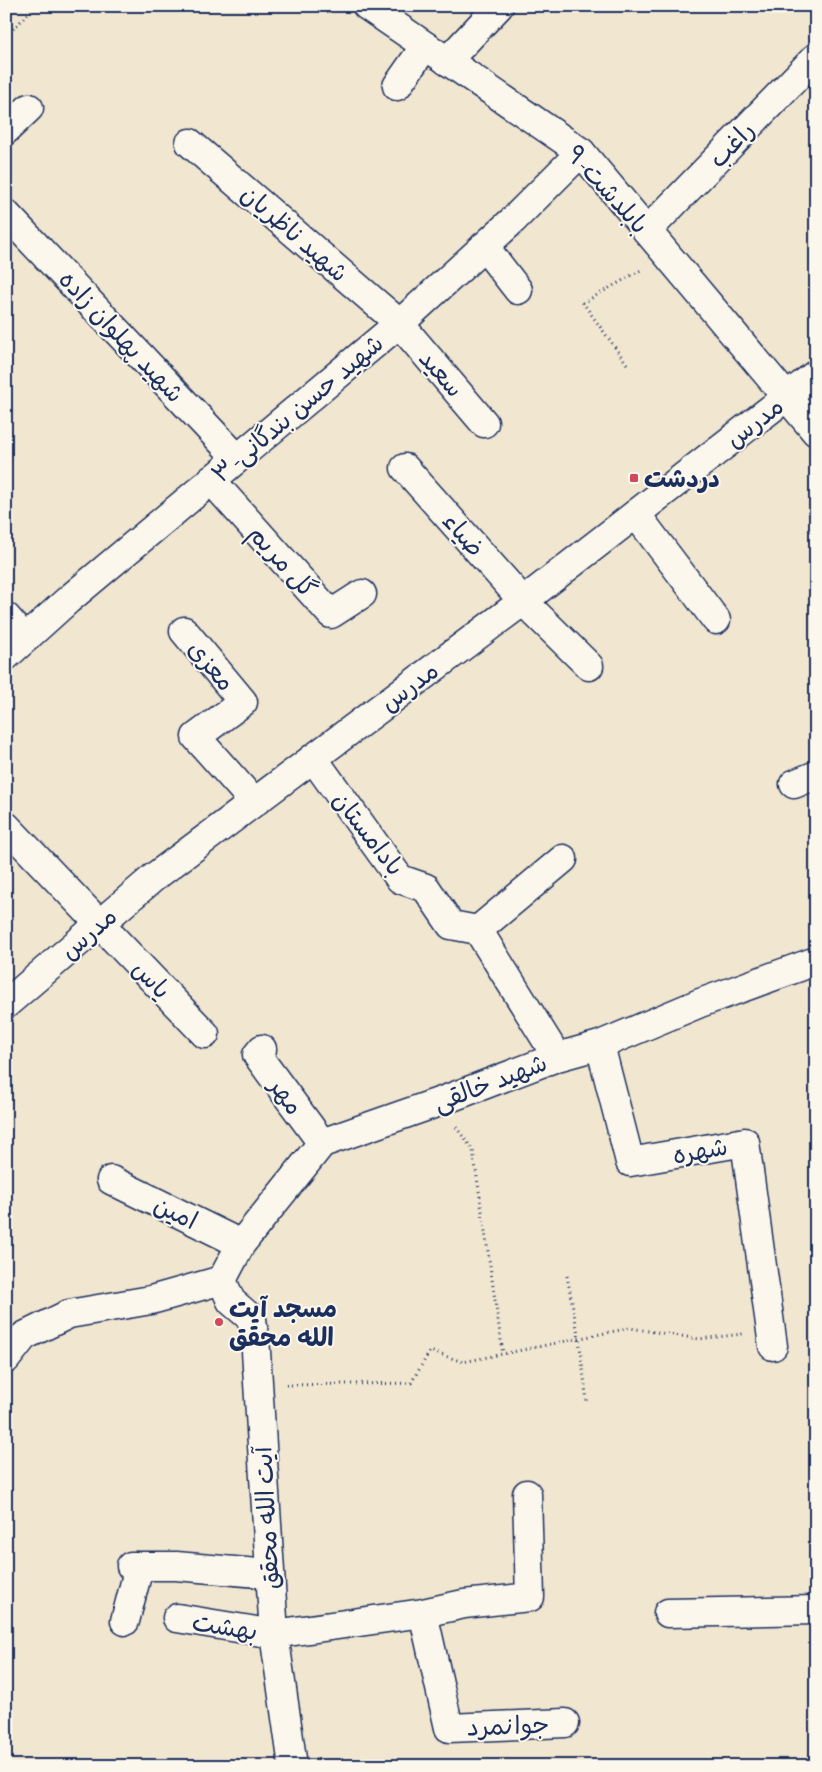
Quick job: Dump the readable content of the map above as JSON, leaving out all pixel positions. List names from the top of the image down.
{
  "streets": {
    "street": [
      "راغب",
      "۹-بابلدشت",
      "شهید ناظریان",
      "شهید پهلوان زاده",
      "سعید",
      "۳-شهید حسن بندگانی",
      "مدرس",
      "ضیاء",
      "گل مریم",
      "معزی",
      "بادامستان",
      "یاس",
      "شهید خالقی",
      "مهر",
      "شهره",
      "امین",
      "آیت الله محقق",
      "بهشت",
      "جوانمرد"
    ]
  },
  "crossings": [
    ["راغب", "۹-بابلدشت"],
    ["۹-بابلدشت", "۳-شهید حسن بندگانی"],
    ["۹-بابلدشت", "مدرس"],
    ["شهید ناظریان", "سعید"],
    ["شهید ناظریان", "۳-شهید حسن بندگانی"],
    ["شهید پهلوان زاده", "۳-شهید حسن بندگانی"],
    ["سعید", "۳-شهید حسن بندگانی"],
    ["۳-شهید حسن بندگانی", "گل مریم"],
    ["مدرس", "ضیاء"],
    ["مدرس", "معزی"],
    ["مدرس", "بادامستان"],
    ["مدرس", "یاس"],
    ["شهید خالقی", "مهر"],
    ["شهید خالقی", "شهره"],
    ["آیت الله محقق", "بهشت"]
  ],
  "places": {
    "transit": ["دردشت"],
    "other": ["مسجد آیت الله محقق"]
  }
}
